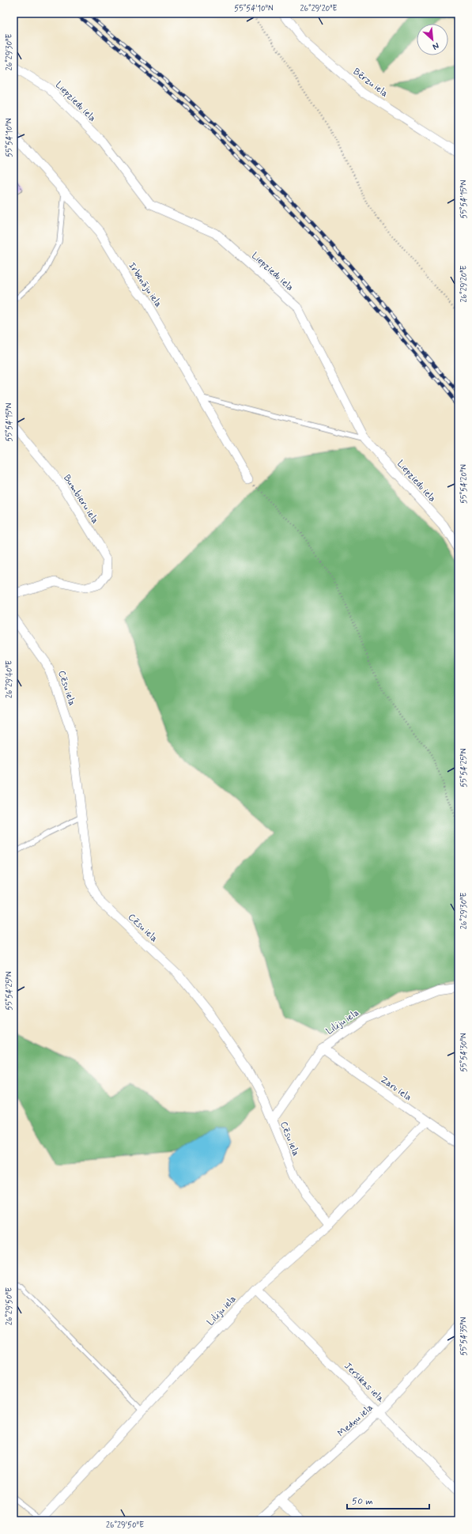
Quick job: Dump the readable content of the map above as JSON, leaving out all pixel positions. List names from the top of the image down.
{
  "streets": {
    "street": [
      "Bērzu iela",
      "Liepziedu iela",
      "Irbenāju iela",
      "Bumbieru iela",
      "Cēsu iela",
      "Liliju iela",
      "Zaru iela",
      "Jersikas iela",
      "Medņu iela"
    ]
  },
  "crossings": [
    ["Cēsu iela", "Liliju iela"],
    ["Liliju iela", "Zaru iela"],
    ["Liliju iela", "Jersikas iela"],
    ["Jersikas iela", "Medņu iela"]
  ],
  "scale_bar": "50 m",
  "north": "bottom right",
  "coordinates": [
    "55°54'10\"N",
    "26°29'20\"E",
    "26°29'30\"E",
    "55°54'15\"N",
    "55°54'20\"N",
    "26°29'40\"E",
    "55°54'25\"N",
    "55°54'30\"N",
    "26°29'50\"E",
    "55°54'35\"N"
  ]
}
